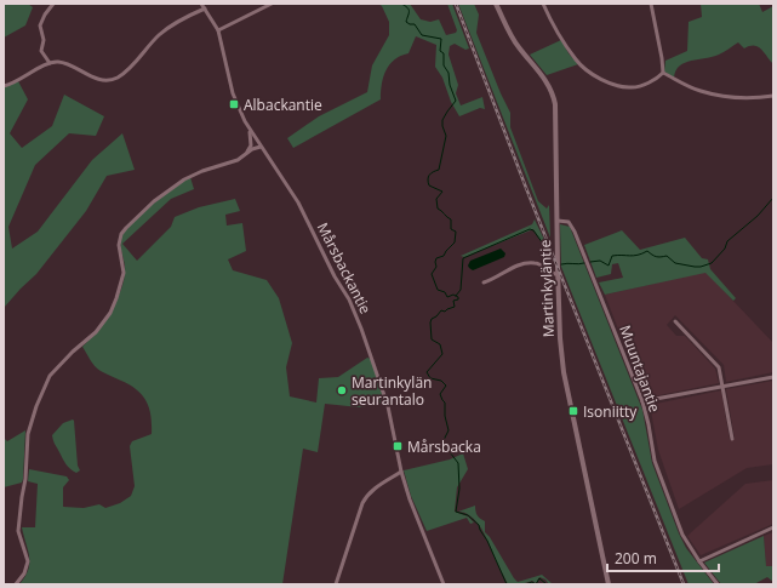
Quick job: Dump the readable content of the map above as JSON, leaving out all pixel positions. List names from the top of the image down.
{
  "streets": {
    "street": ["Mårsbackantie", "Martinkyläntie", "Muuntajantie"]
  },
  "crossings": [
    ["Martinkyläntie", "Muuntajantie"]
  ],
  "places": {
    "transit": ["Albackantie", "Isoniitty", "Mårsbacka"],
    "other": ["Martinkylän seurantalo"]
  },
  "scale_bar": "200 m"
}
